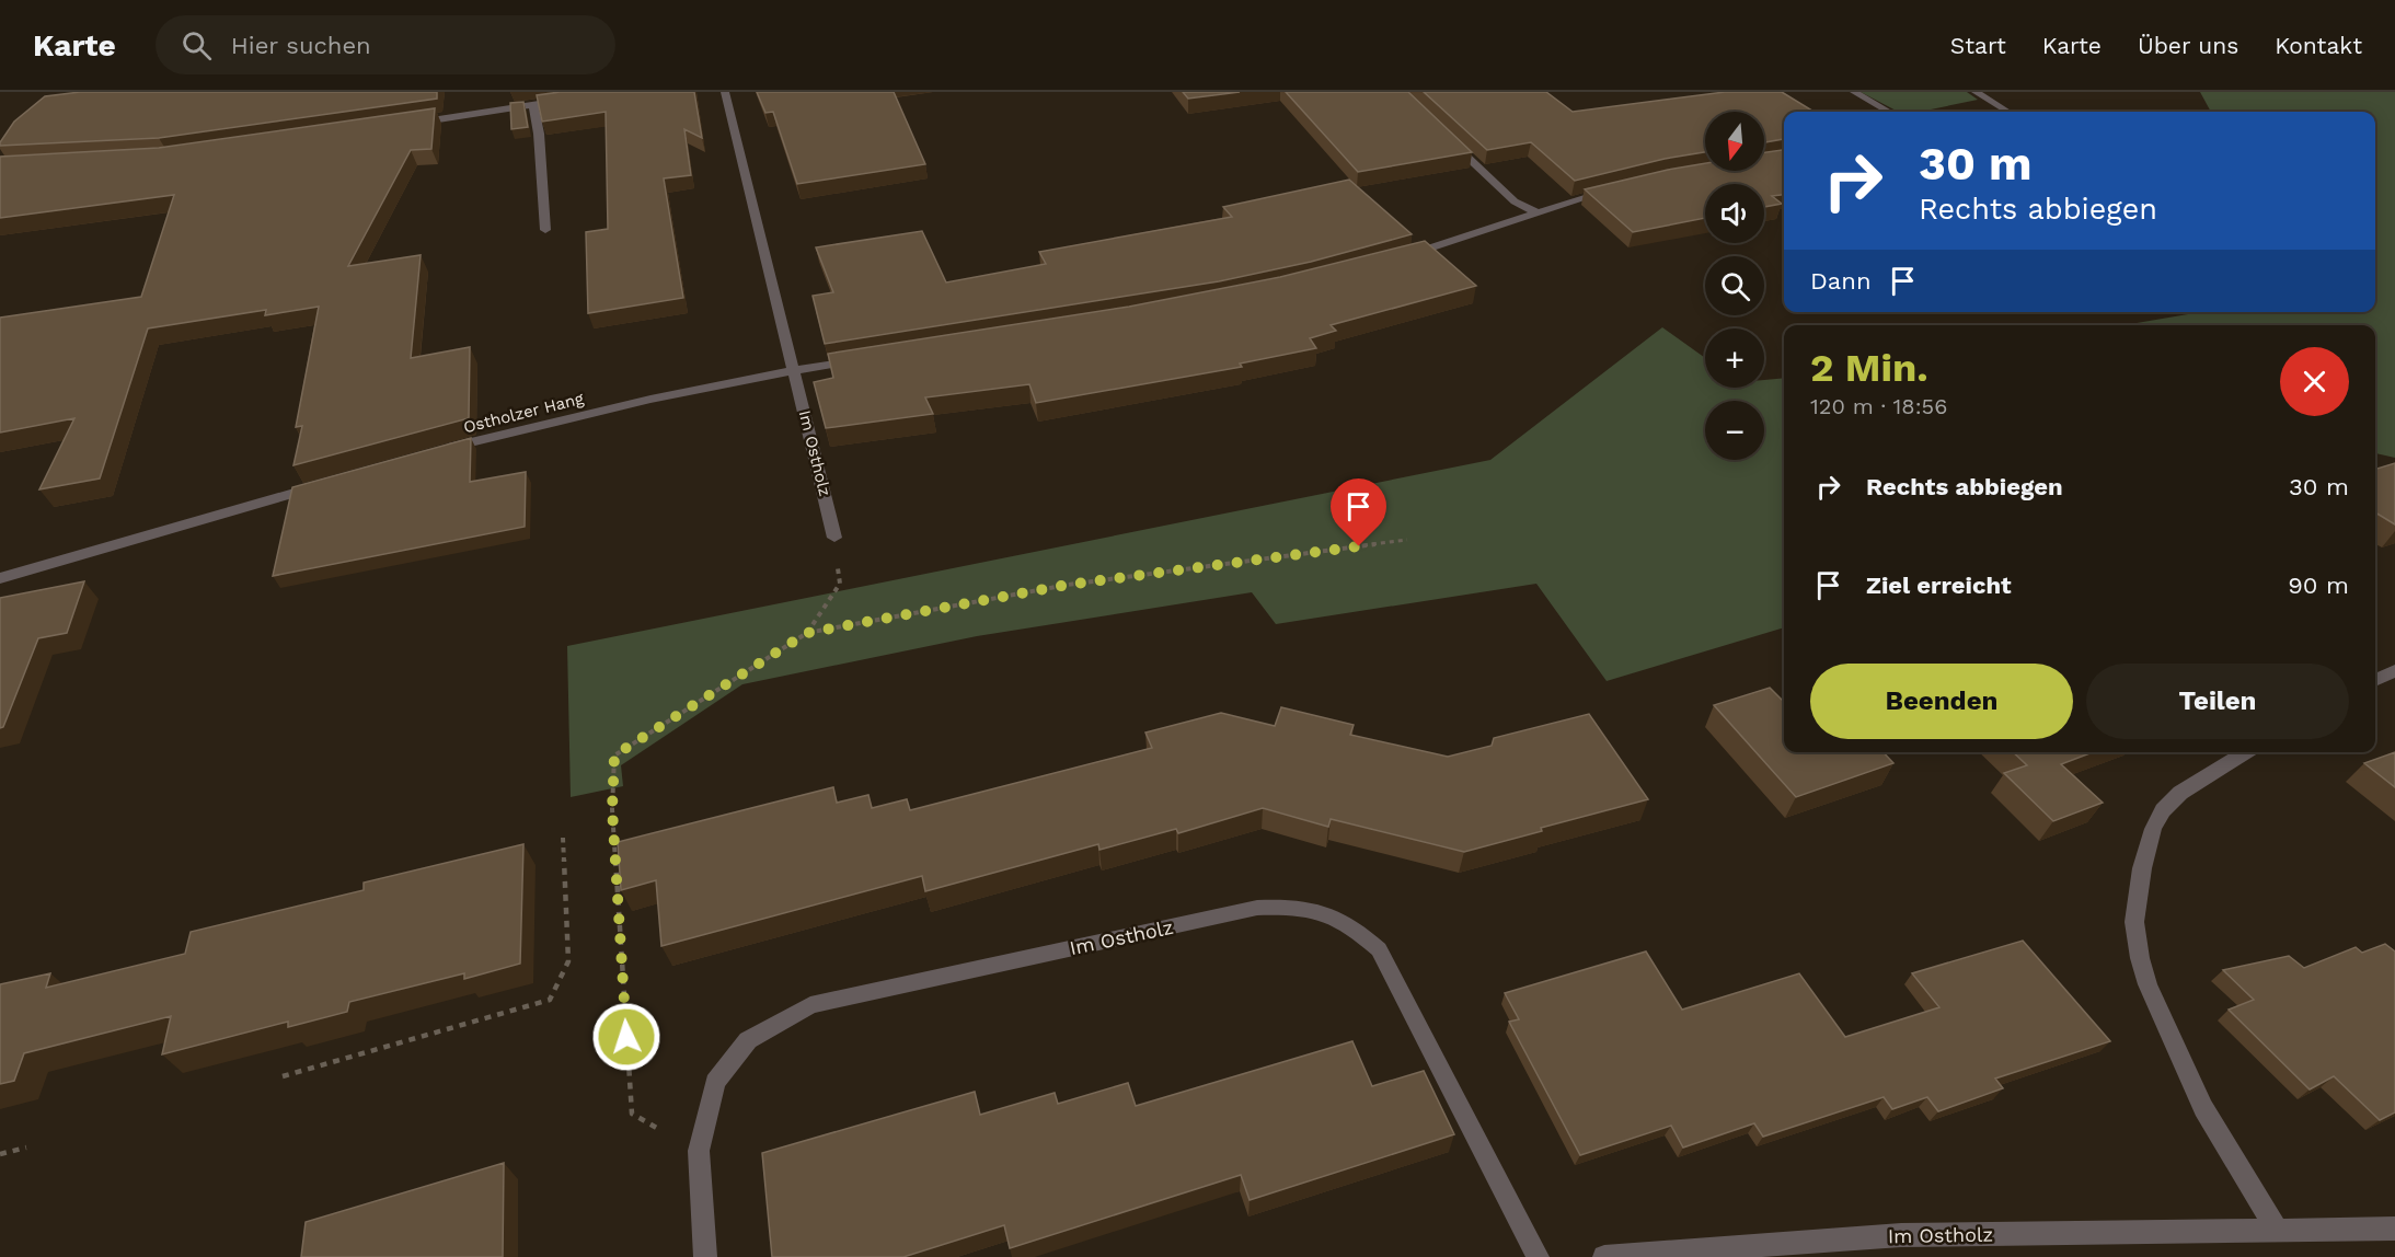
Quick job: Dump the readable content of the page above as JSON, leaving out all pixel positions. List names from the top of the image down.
{
  "streets": {
    "street": ["Ostholzer Hang", "Im Ostholz"]
  },
  "crossings": [
    ["Ostholzer Hang", "Im Ostholz"]
  ],
  "north": "bottom",
  "page": {
    "header": "Karte",
    "search": "Hier suchen",
    "nav": [
      "Start",
      "Karte",
      "Über uns",
      "Kontakt"
    ],
    "map_buttons": ["+", "−"],
    "turn": ["30 m", "Rechts abbiegen"],
    "then": "Dann",
    "heading": ["2 Min.", "120 m · 18:56"],
    "list": [
      {
        "name": "Rechts abbiegen",
        "value": "30 m"
      },
      {
        "name": "Ziel erreicht",
        "value": "90 m"
      }
    ],
    "buttons": ["Beenden", "Teilen"]
  }
}
